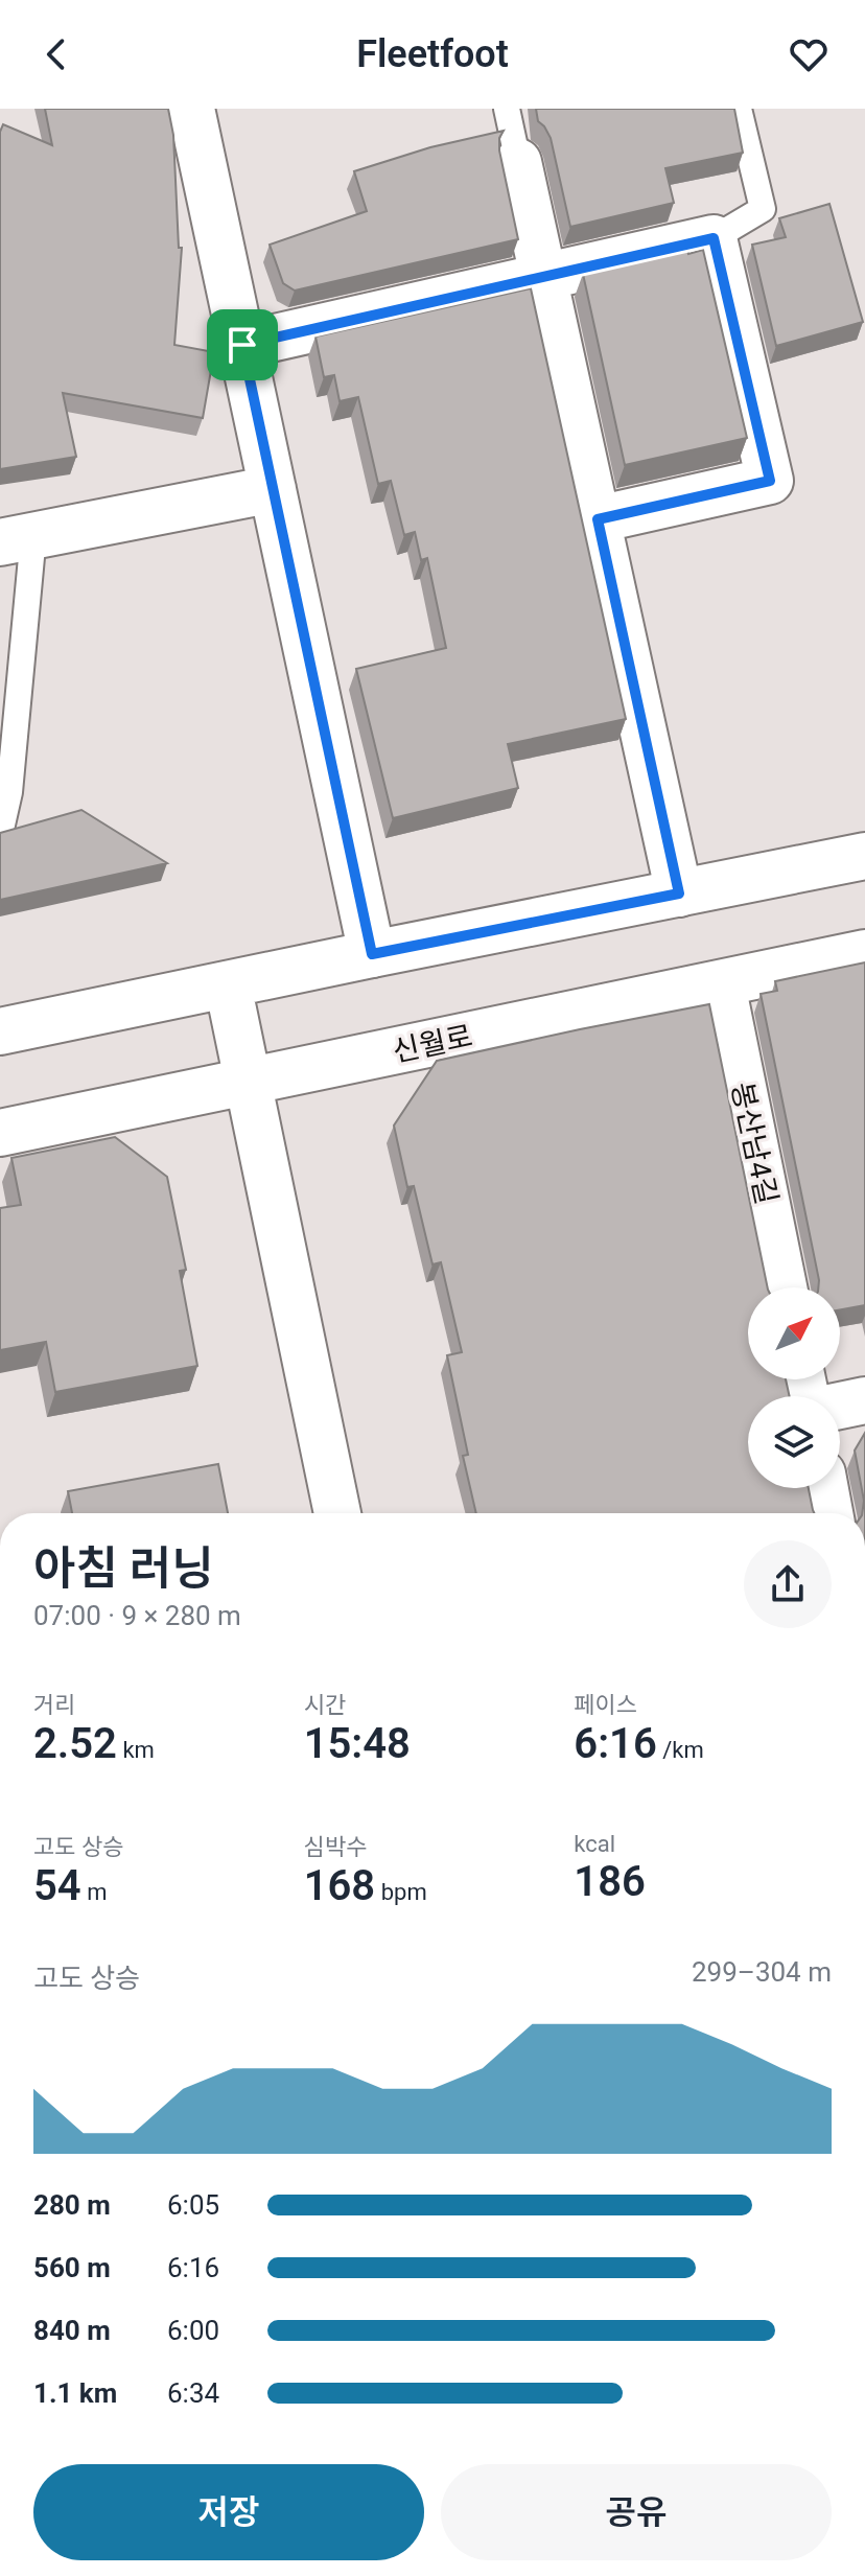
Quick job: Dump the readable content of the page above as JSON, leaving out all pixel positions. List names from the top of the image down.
{
  "streets": {
    "street": ["신월로", "봉산남4길"]
  },
  "crossings": [
    ["신월로", "봉산남4길"]
  ],
  "north": "top right",
  "page": {
    "header": "Fleetfoot",
    "heading": ["아침 러닝", "07:00 · 9 × 280 m"],
    "stats": [
      ["거리", "2.52 km"],
      ["시간", "15:48"],
      ["페이스", "6:16 /km"],
      ["고도 상승", "54 m"],
      ["심박수", "168 bpm"],
      ["kcal", "186"]
    ],
    "chart": ["고도 상승", "299–304 m"],
    "list": [
      {
        "name": "280 m",
        "note": "6:05"
      },
      {
        "name": "560 m",
        "note": "6:16"
      },
      {
        "name": "840 m",
        "note": "6:00"
      },
      {
        "name": "1.1 km",
        "note": "6:34"
      }
    ],
    "buttons": ["저장", "공유"]
  }
}
